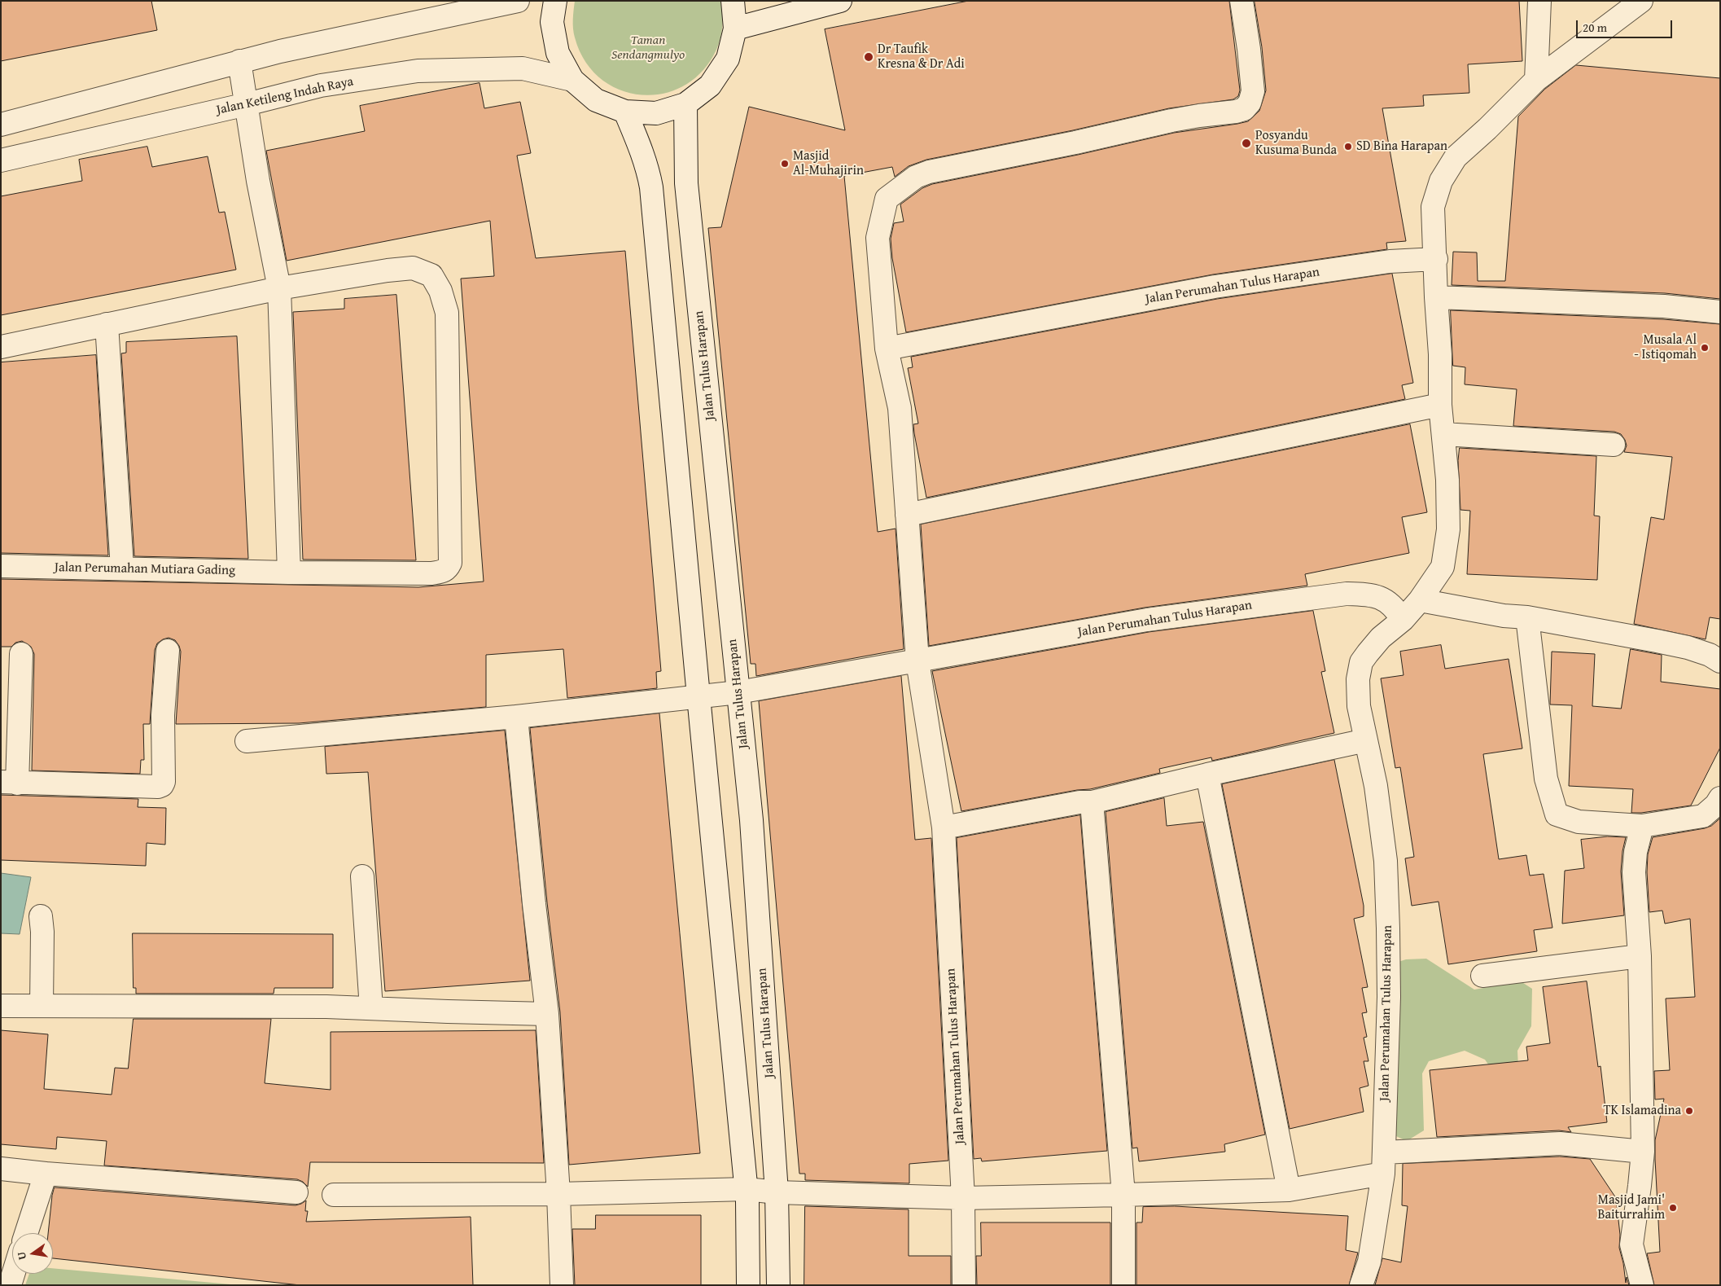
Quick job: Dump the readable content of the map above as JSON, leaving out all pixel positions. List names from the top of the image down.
{
  "streets": {
    "street": [
      "Jalan Ketileng Indah Raya",
      "Jalan Perumahan Tulus Harapan",
      "Jalan Tulus Harapan",
      "Jalan Perumahan Mutiara Gading"
    ]
  },
  "crossings": [
    ["Jalan Perumahan Tulus Harapan", "Jalan Tulus Harapan"]
  ],
  "parks": ["Taman Sendangmulyo"],
  "places": [
    "Dr Taufik Kresna & Dr Adi",
    "Posyandu Kusuma Bunda",
    "SD Bina Harapan",
    "Masjid Al-Muhajirin",
    "Musala Al - Istiqomah",
    "TK Islamadina",
    "Masjid Jami' Baiturrahim"
  ],
  "scale_bar": "20 m",
  "north": "left"
}
